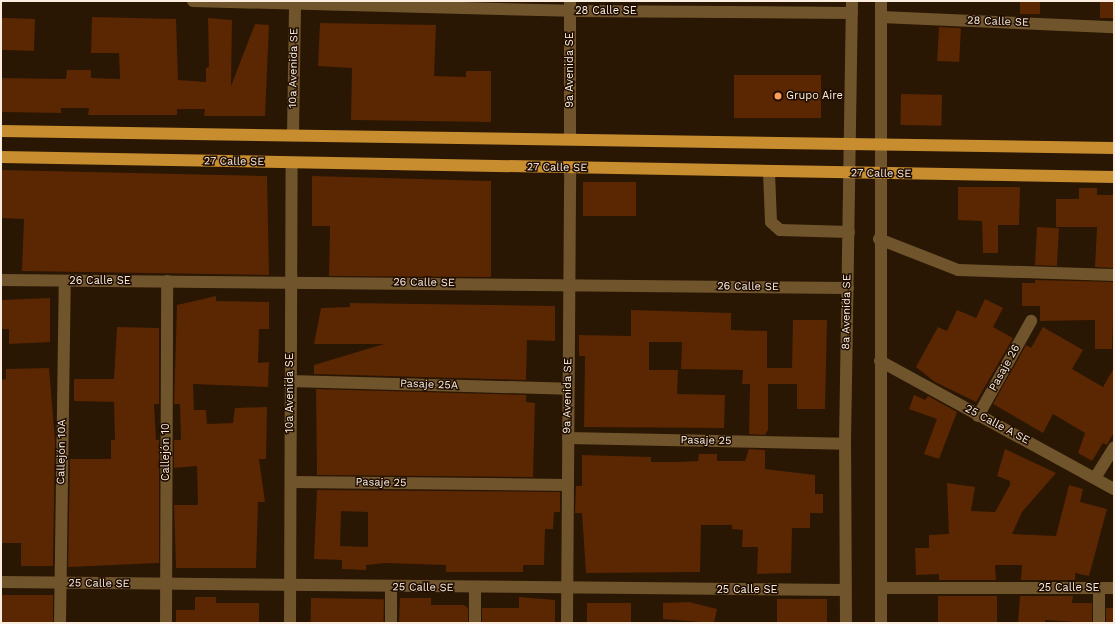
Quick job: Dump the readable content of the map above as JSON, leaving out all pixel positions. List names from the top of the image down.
{
  "streets": {
    "main road": ["27 Calle SE"],
    "street": [
      "28 Calle SE",
      "10a Avenida SE",
      "9a Avenida SE",
      "26 Calle SE",
      "8a Avenida SE",
      "Pasaje 26",
      "Pasaje 25A",
      "25 Calle A SE",
      "Pasaje 25",
      "Callejón 10A",
      "Callejón 10",
      "25 Calle SE"
    ]
  },
  "crossings": [
    ["28 Calle SE", "10a Avenida SE"],
    ["28 Calle SE", "9a Avenida SE"],
    ["28 Calle SE", "8a Avenida SE"],
    ["10a Avenida SE", "27 Calle SE"],
    ["10a Avenida SE", "26 Calle SE"],
    ["10a Avenida SE", "Pasaje 25A"],
    ["10a Avenida SE", "Pasaje 25"],
    ["10a Avenida SE", "25 Calle SE"],
    ["9a Avenida SE", "27 Calle SE"],
    ["9a Avenida SE", "26 Calle SE"],
    ["9a Avenida SE", "Pasaje 25A"],
    ["9a Avenida SE", "Pasaje 25"],
    ["9a Avenida SE", "25 Calle SE"],
    ["27 Calle SE", "8a Avenida SE"],
    ["26 Calle SE", "8a Avenida SE"],
    ["26 Calle SE", "Callejón 10A"],
    ["26 Calle SE", "Callejón 10"],
    ["8a Avenida SE", "Pasaje 25"],
    ["8a Avenida SE", "25 Calle SE"],
    ["Pasaje 26", "25 Calle A SE"],
    ["Callejón 10A", "25 Calle SE"],
    ["Callejón 10", "25 Calle SE"]
  ],
  "places": ["Grupo Aire"]
}
